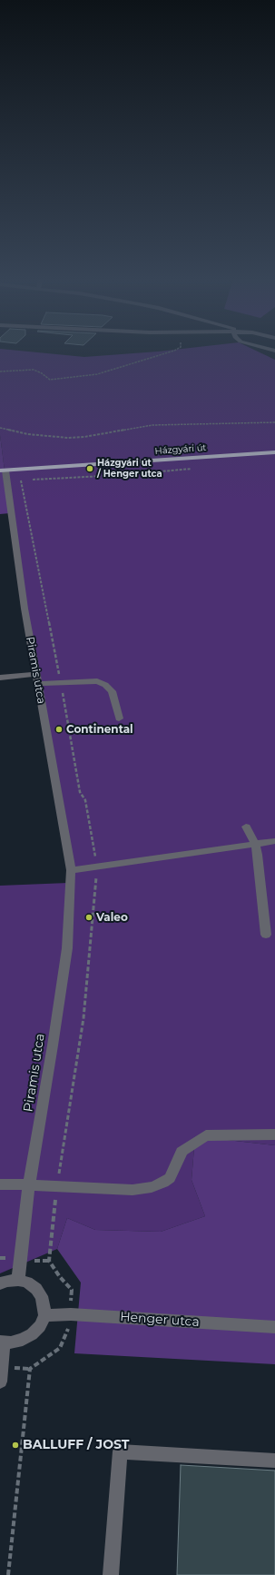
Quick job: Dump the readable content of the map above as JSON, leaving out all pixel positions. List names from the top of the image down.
{
  "streets": {
    "main road": ["Házgyári út"],
    "street": ["Piramis utca", "Henger utca"]
  },
  "crossings": [
    ["Házgyári út", "Piramis utca"]
  ],
  "places": [
    "Házgyári út / Henger utca",
    "Continental",
    "Valeo",
    "BALLUFF / JOST"
  ]
}
